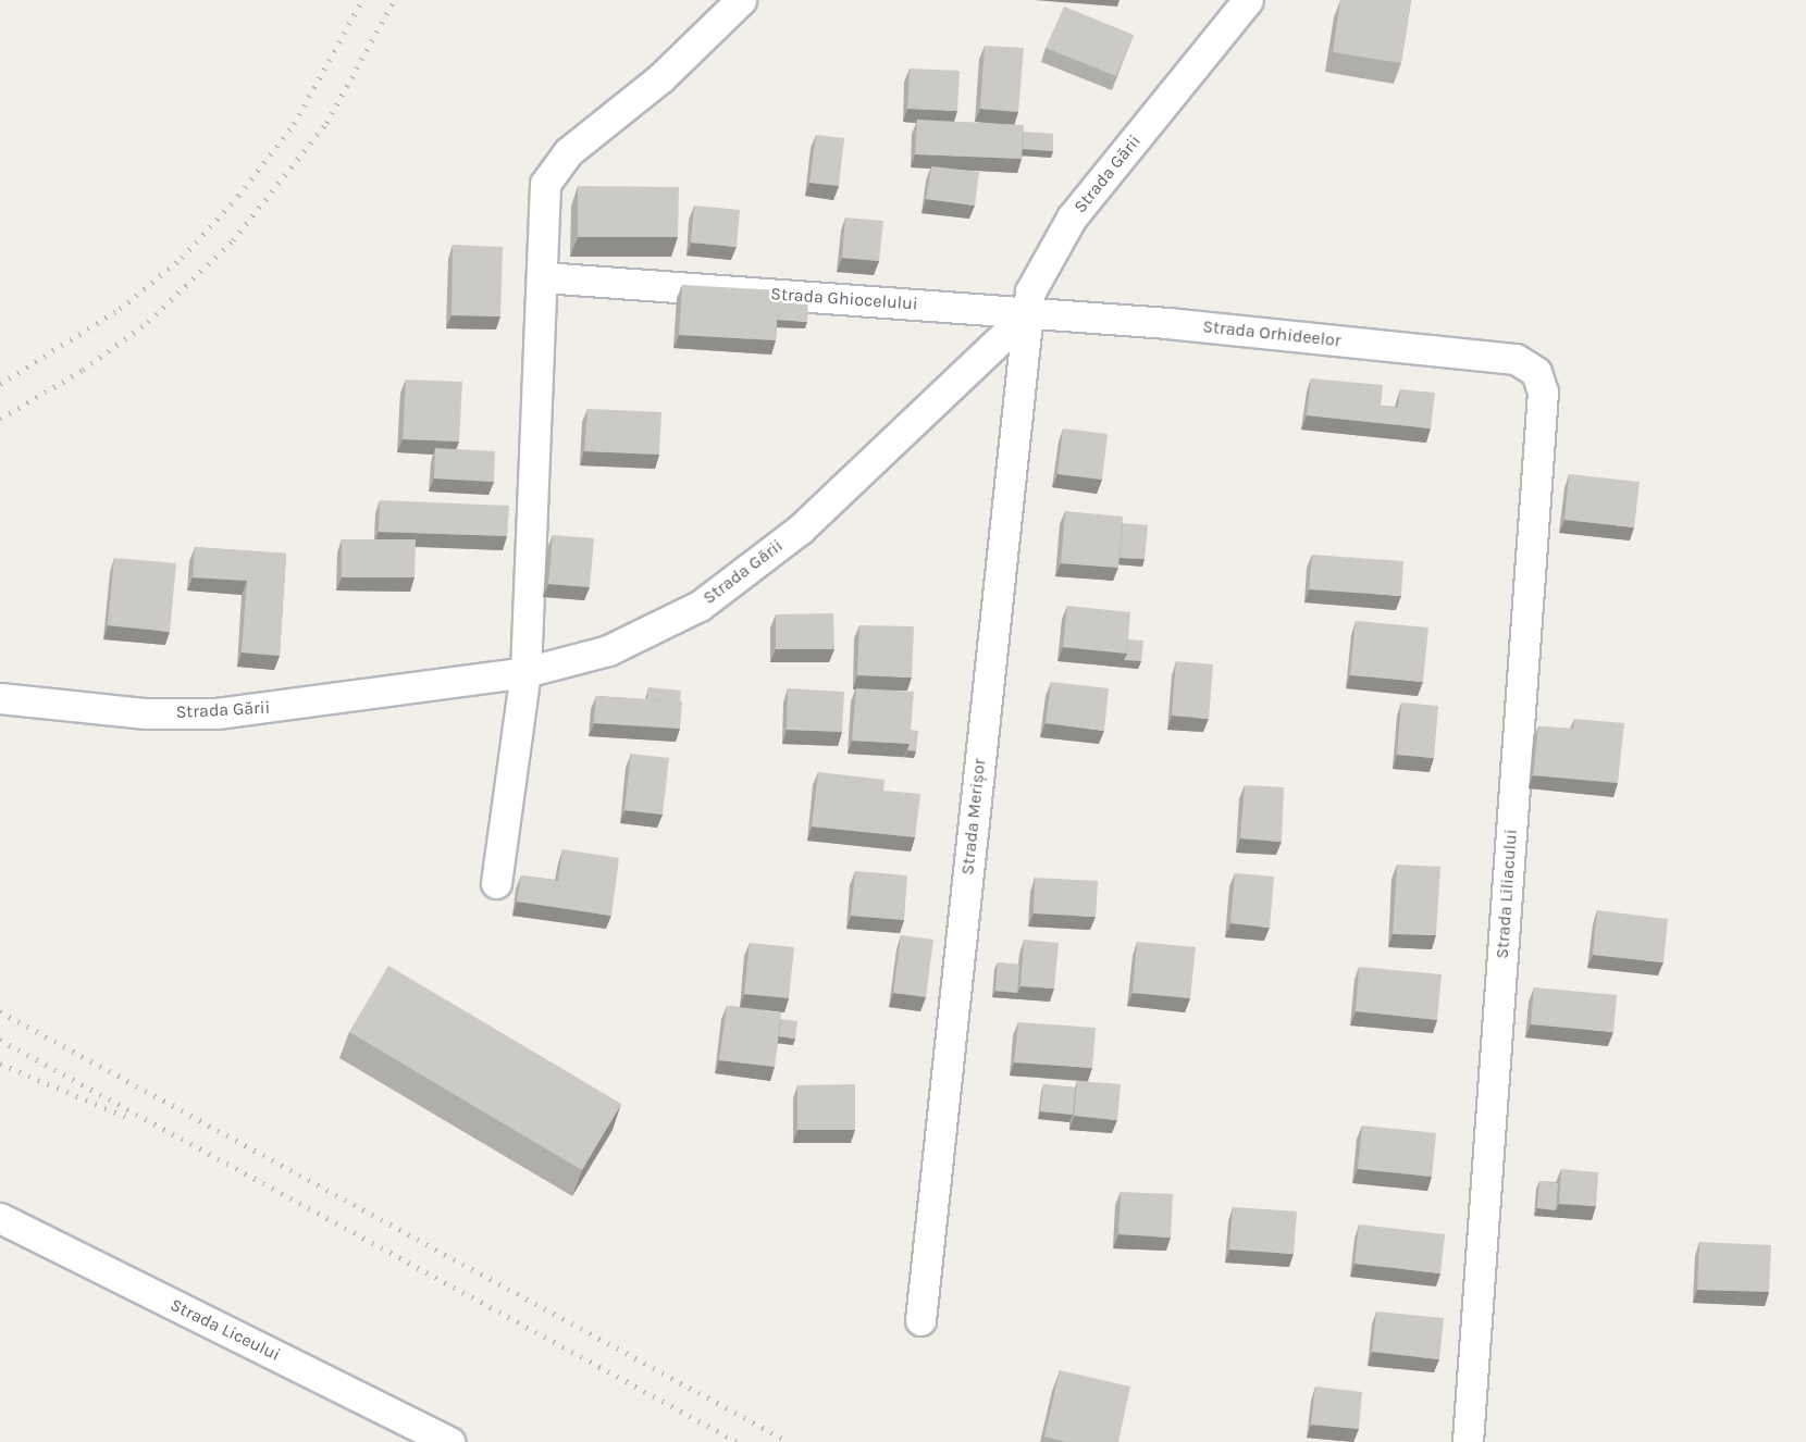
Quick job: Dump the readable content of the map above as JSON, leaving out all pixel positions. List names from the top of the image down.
{
  "streets": {
    "street": [
      "Strada Gării",
      "Strada Ghiocelului",
      "Strada Orhideelor",
      "Strada Merișor",
      "Strada Liliacului",
      "Strada Liceului"
    ]
  },
  "crossings": [
    ["Strada Gării", "Strada Ghiocelului"],
    ["Strada Gării", "Strada Orhideelor"],
    ["Strada Gării", "Strada Merișor"],
    ["Strada Ghiocelului", "Strada Orhideelor"],
    ["Strada Ghiocelului", "Strada Merișor"],
    ["Strada Orhideelor", "Strada Merișor"],
    ["Strada Orhideelor", "Strada Liliacului"]
  ]
}
